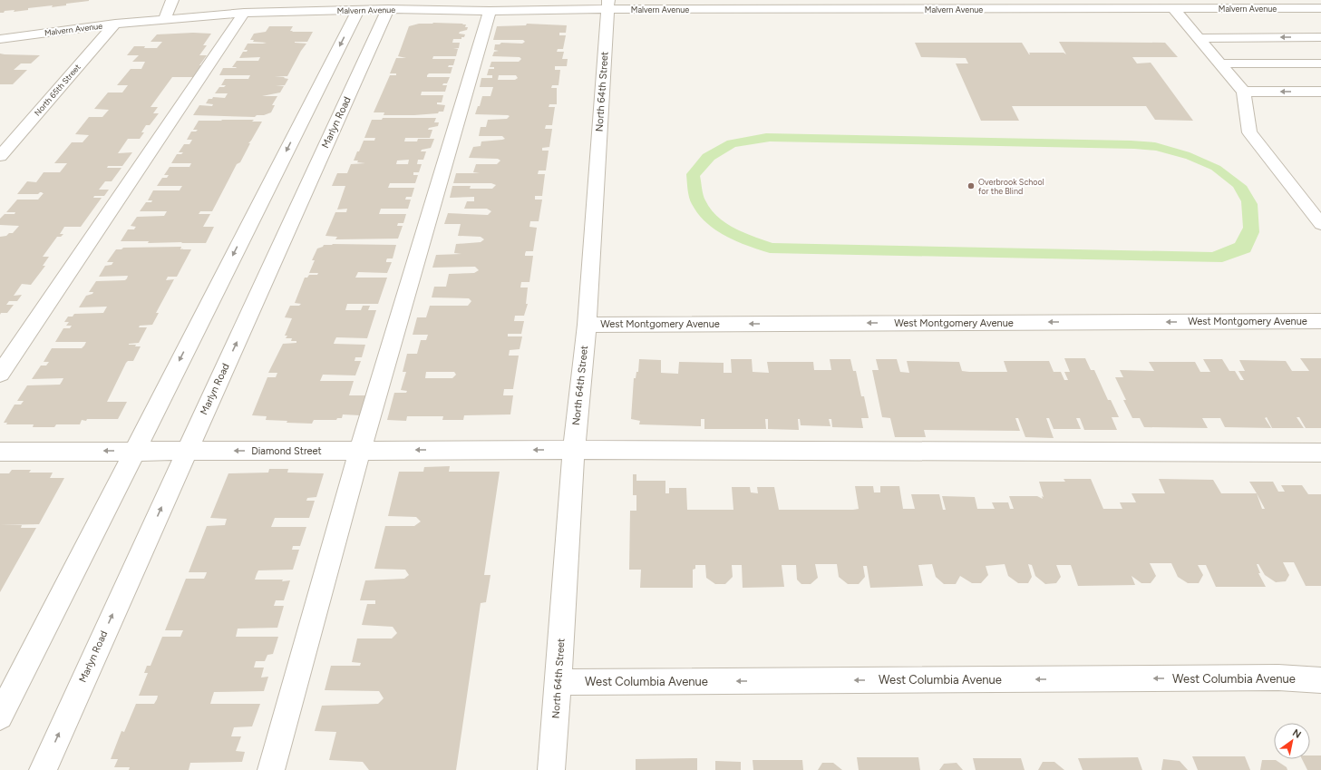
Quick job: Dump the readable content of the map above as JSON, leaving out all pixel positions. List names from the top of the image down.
{
  "streets": {
    "street": [
      "Malvern Avenue",
      "North 65th Street",
      "North 64th Street",
      "Marlyn Road",
      "West Montgomery Avenue",
      "Diamond Street",
      "West Columbia Avenue"
    ]
  },
  "crossings": [
    ["Malvern Avenue", "North 65th Street"],
    ["Malvern Avenue", "North 64th Street"],
    ["Malvern Avenue", "Marlyn Road"],
    ["North 64th Street", "West Montgomery Avenue"],
    ["North 64th Street", "Diamond Street"],
    ["North 64th Street", "West Columbia Avenue"],
    ["Marlyn Road", "Diamond Street"]
  ],
  "one_way": ["West Montgomery Avenue", "Diamond Street", "West Columbia Avenue"],
  "places": ["Overbrook School for the Blind"],
  "north": "top right"
}
